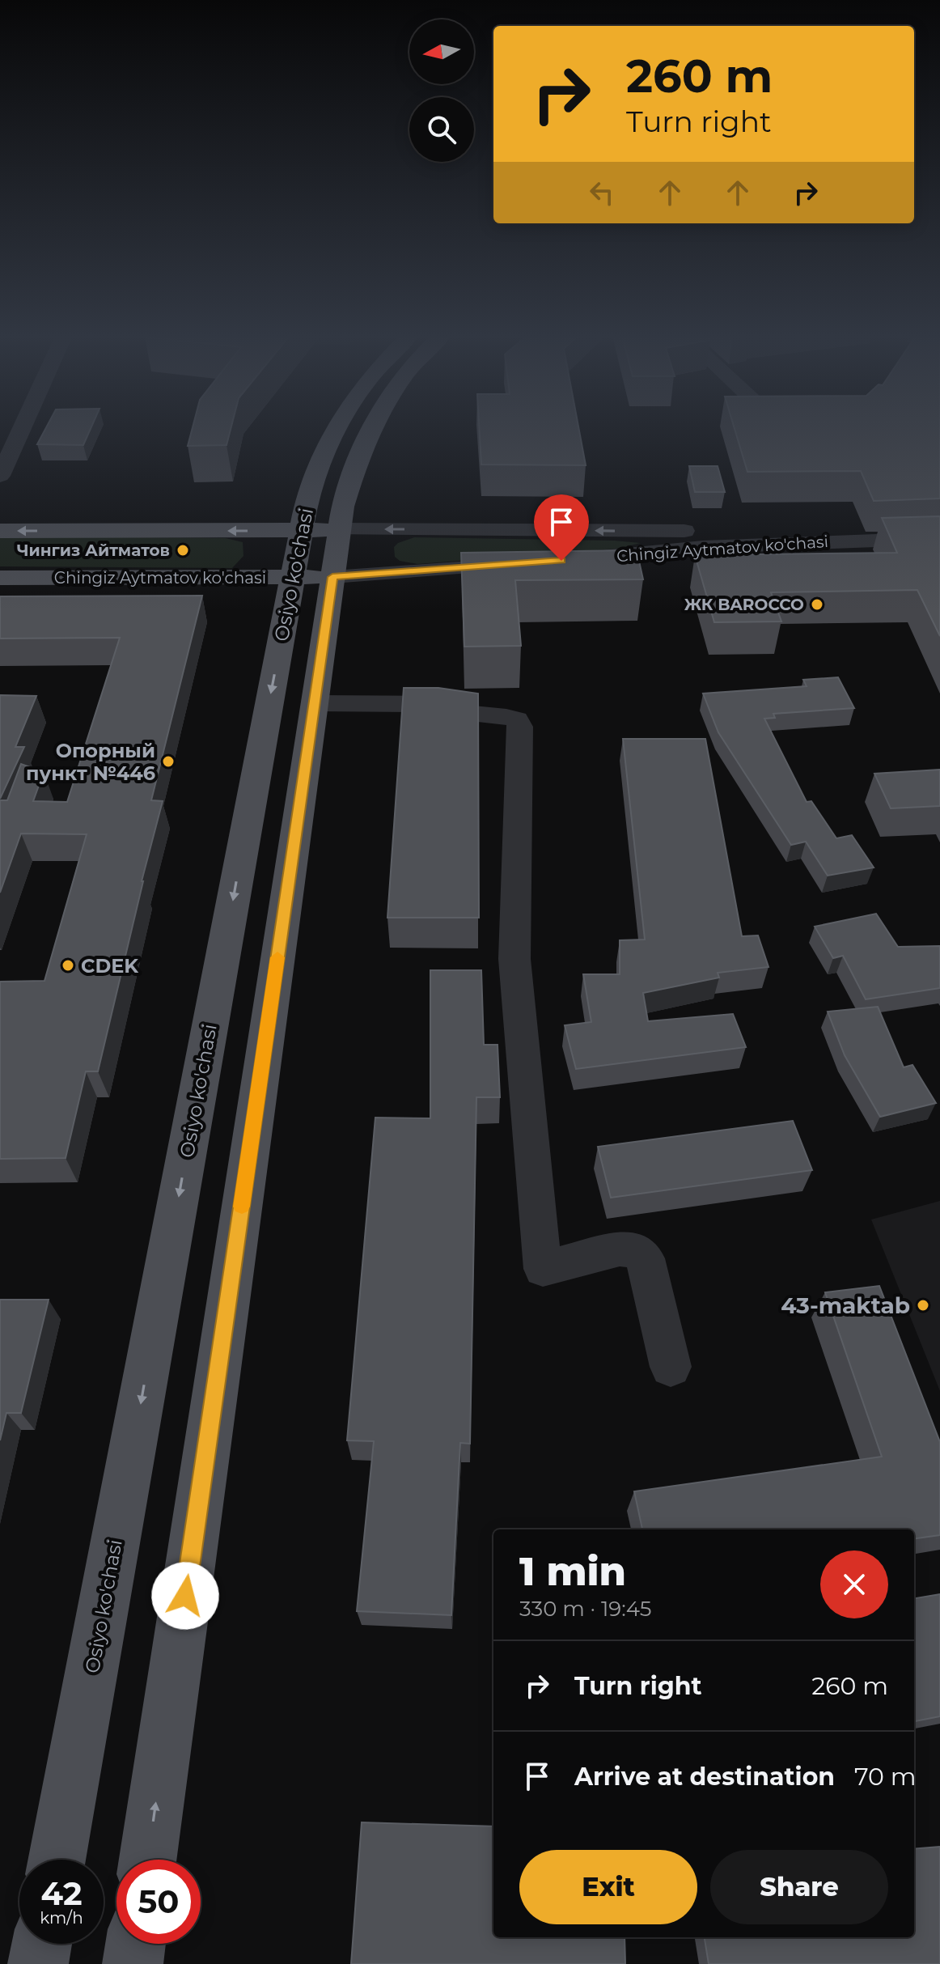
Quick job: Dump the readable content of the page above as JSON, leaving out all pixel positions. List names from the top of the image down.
{
  "streets": {
    "main road": ["Chingiz Aytmatov ko'chasi", "Osiyo ko'chasi"]
  },
  "crossings": [
    ["Chingiz Aytmatov ko'chasi", "Osiyo ko'chasi"]
  ],
  "places": [
    "Чингиз Айтматов",
    "ЖК BAROCCO",
    "Опорный пункт №446",
    "CDEK",
    "43-maktab"
  ],
  "north": "left",
  "page": {
    "turn": ["260 m", "Turn right"],
    "heading": ["1 min", "330 m · 19:45"],
    "list": [
      {
        "name": "Turn right",
        "value": "260 m"
      },
      {
        "name": "Arrive at destination",
        "value": "70 m"
      }
    ],
    "buttons": ["Exit", "Share"],
    "speed": "42 km/h",
    "limit": "50"
  }
}
